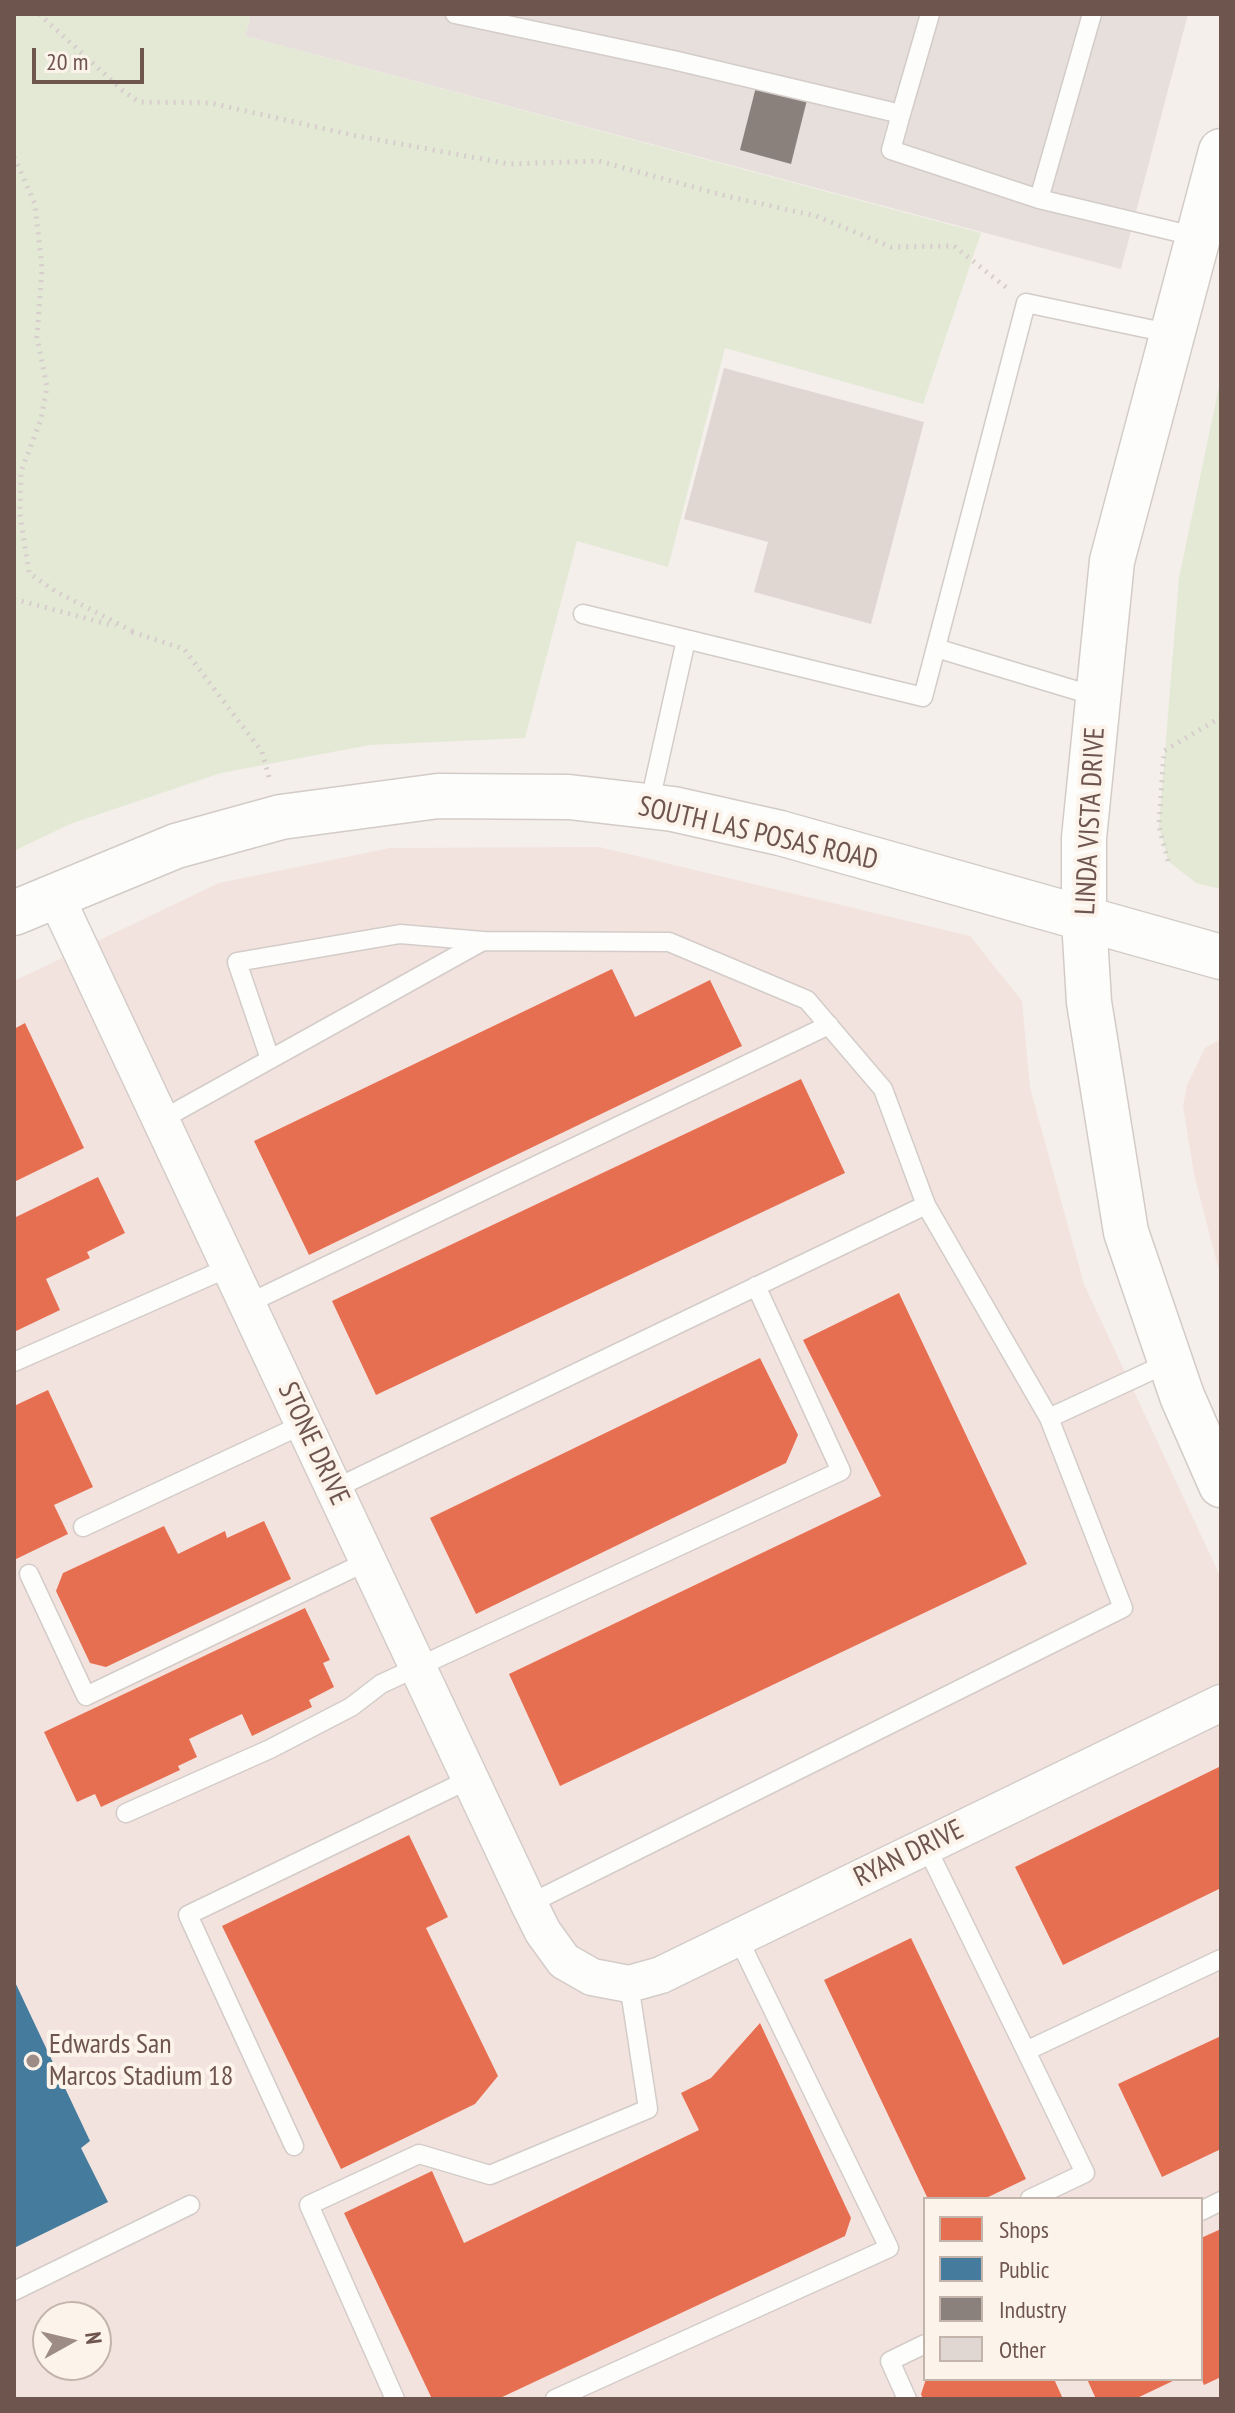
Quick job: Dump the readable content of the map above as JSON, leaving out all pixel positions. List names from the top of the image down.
{
  "streets": {
    "main road": ["LINDA VISTA DRIVE", "SOUTH LAS POSAS ROAD"],
    "street": ["STONE DRIVE", "RYAN DRIVE"]
  },
  "crossings": [
    ["LINDA VISTA DRIVE", "SOUTH LAS POSAS ROAD"],
    ["SOUTH LAS POSAS ROAD", "STONE DRIVE"],
    ["STONE DRIVE", "RYAN DRIVE"]
  ],
  "places": ["Edwards San Marcos Stadium 18"],
  "legend": [
    "Shops",
    "Public",
    "Industry",
    "Other"
  ],
  "scale_bar": "20 m",
  "north": "right"
}
